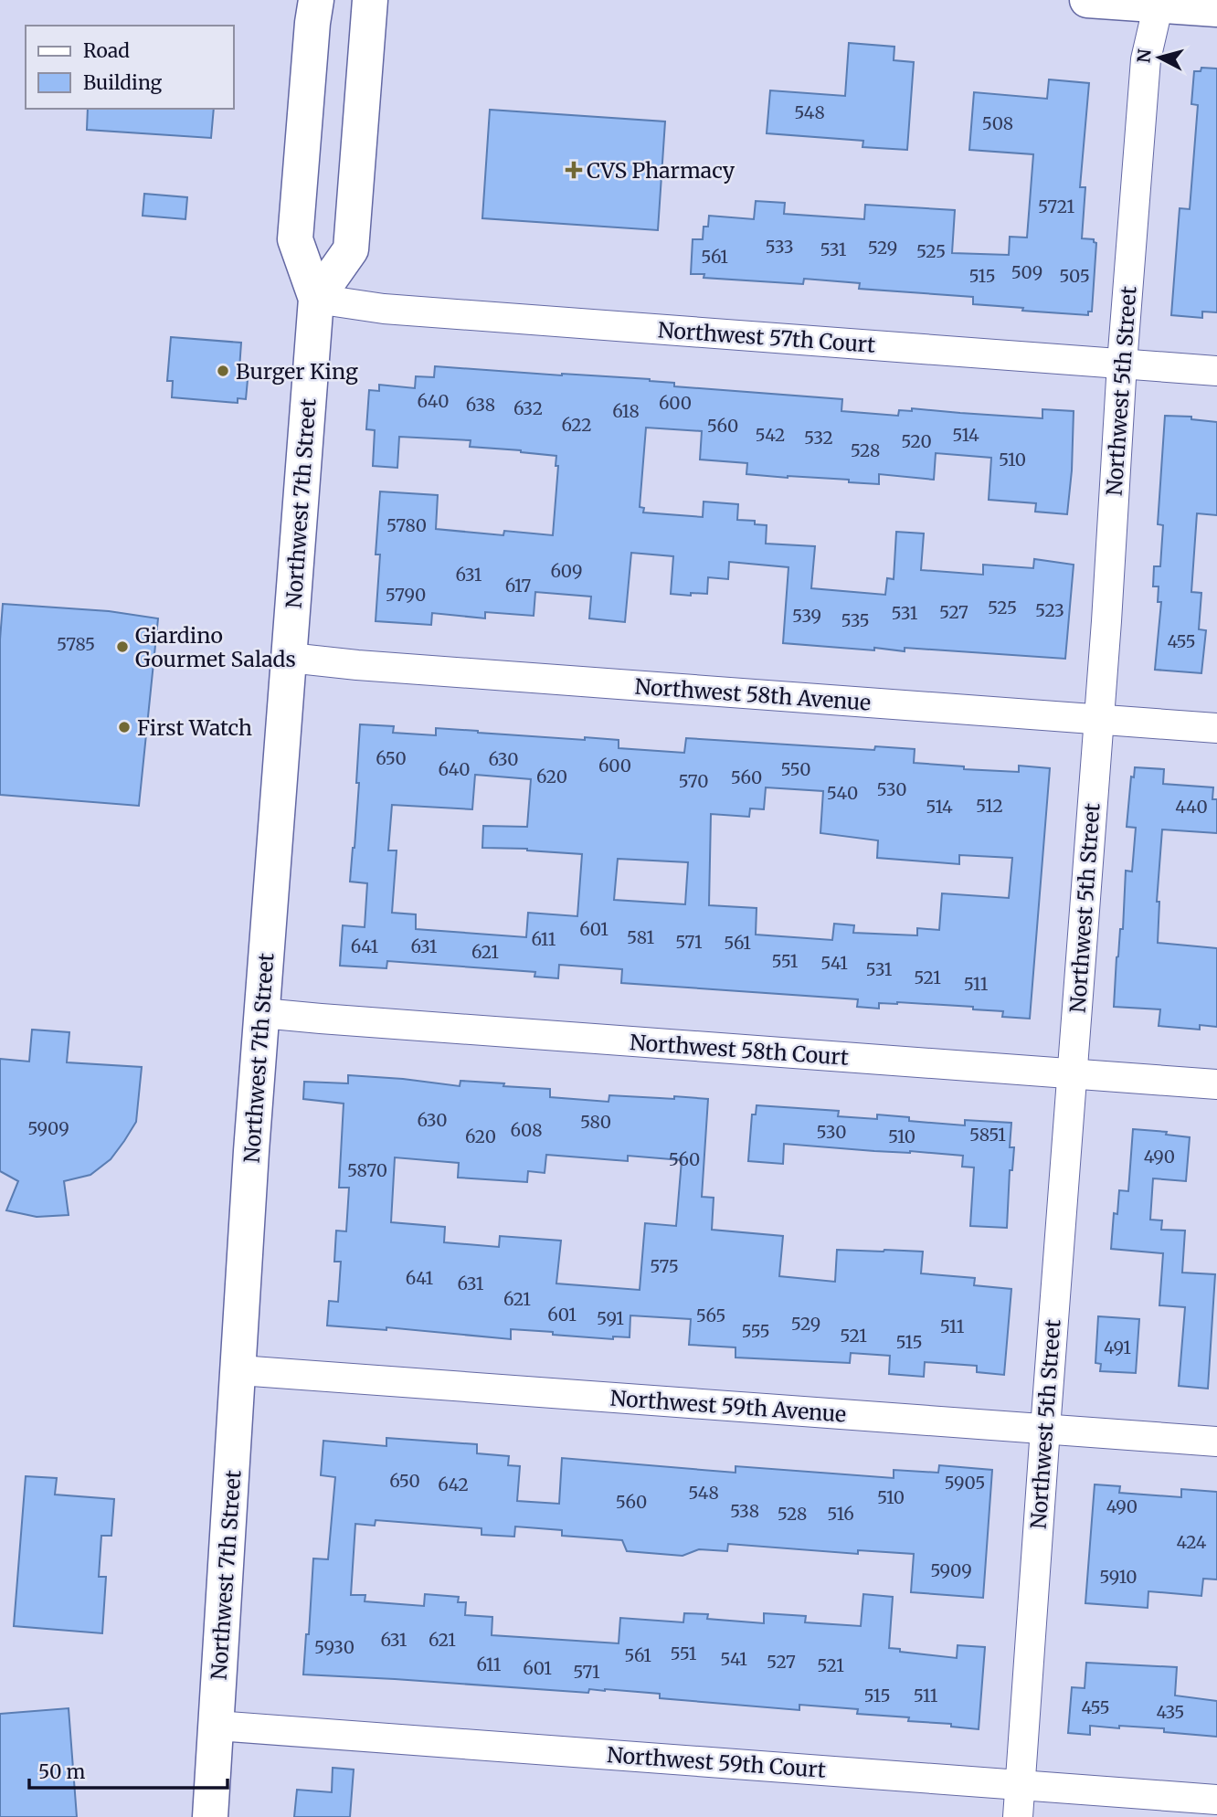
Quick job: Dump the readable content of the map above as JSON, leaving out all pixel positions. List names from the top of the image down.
{
  "streets": {
    "main road": ["Northwest 7th Street"],
    "street": [
      "Northwest 57th Court",
      "Northwest 5th Street",
      "Northwest 58th Avenue",
      "Northwest 58th Court",
      "Northwest 59th Avenue",
      "Northwest 59th Court"
    ]
  },
  "crossings": [
    ["Northwest 57th Court", "Northwest 5th Street"],
    ["Northwest 57th Court", "Northwest 7th Street"],
    ["Northwest 5th Street", "Northwest 58th Avenue"],
    ["Northwest 5th Street", "Northwest 58th Court"],
    ["Northwest 5th Street", "Northwest 59th Avenue"],
    ["Northwest 5th Street", "Northwest 59th Court"],
    ["Northwest 7th Street", "Northwest 58th Avenue"],
    ["Northwest 7th Street", "Northwest 58th Court"],
    ["Northwest 7th Street", "Northwest 59th Avenue"],
    ["Northwest 7th Street", "Northwest 59th Court"]
  ],
  "places": {
    "health": ["CVS Pharmacy"],
    "other": ["Burger King", "Giardino Gourmet Salads", "First Watch"]
  },
  "house_numbers": [
    "548",
    "508",
    "5721",
    "533",
    "529",
    "531",
    "525",
    "561",
    "509",
    "515",
    "505",
    "640",
    "600",
    "638",
    "632",
    "618",
    "622",
    "560",
    "542",
    "514",
    "532",
    "520",
    "528",
    "510",
    "5780",
    "609",
    "631",
    "617",
    "5790",
    "525",
    "523",
    "527",
    "531",
    "539",
    "535",
    "455",
    "5785",
    "650",
    "630",
    "600",
    "640",
    "550",
    "620",
    "560",
    "570",
    "530",
    "540",
    "512",
    "514",
    "440",
    "601",
    "581",
    "611",
    "571",
    "561",
    "641",
    "631",
    "621",
    "551",
    "541",
    "531",
    "521",
    "511",
    "630",
    "580",
    "5909",
    "608",
    "530",
    "5851",
    "620",
    "510",
    "490",
    "560",
    "5870",
    "575",
    "641",
    "631",
    "621",
    "601",
    "565",
    "591",
    "529",
    "511",
    "555",
    "521",
    "515",
    "491",
    "650",
    "5905",
    "642",
    "548",
    "510",
    "560",
    "490",
    "538",
    "528",
    "516",
    "424",
    "5909",
    "5910",
    "631",
    "621",
    "5930",
    "551",
    "561",
    "541",
    "527",
    "611",
    "521",
    "601",
    "571",
    "515",
    "511",
    "455",
    "435"
  ],
  "legend": ["Road", "Building"],
  "scale_bar": "50 m",
  "north": "left"
}
